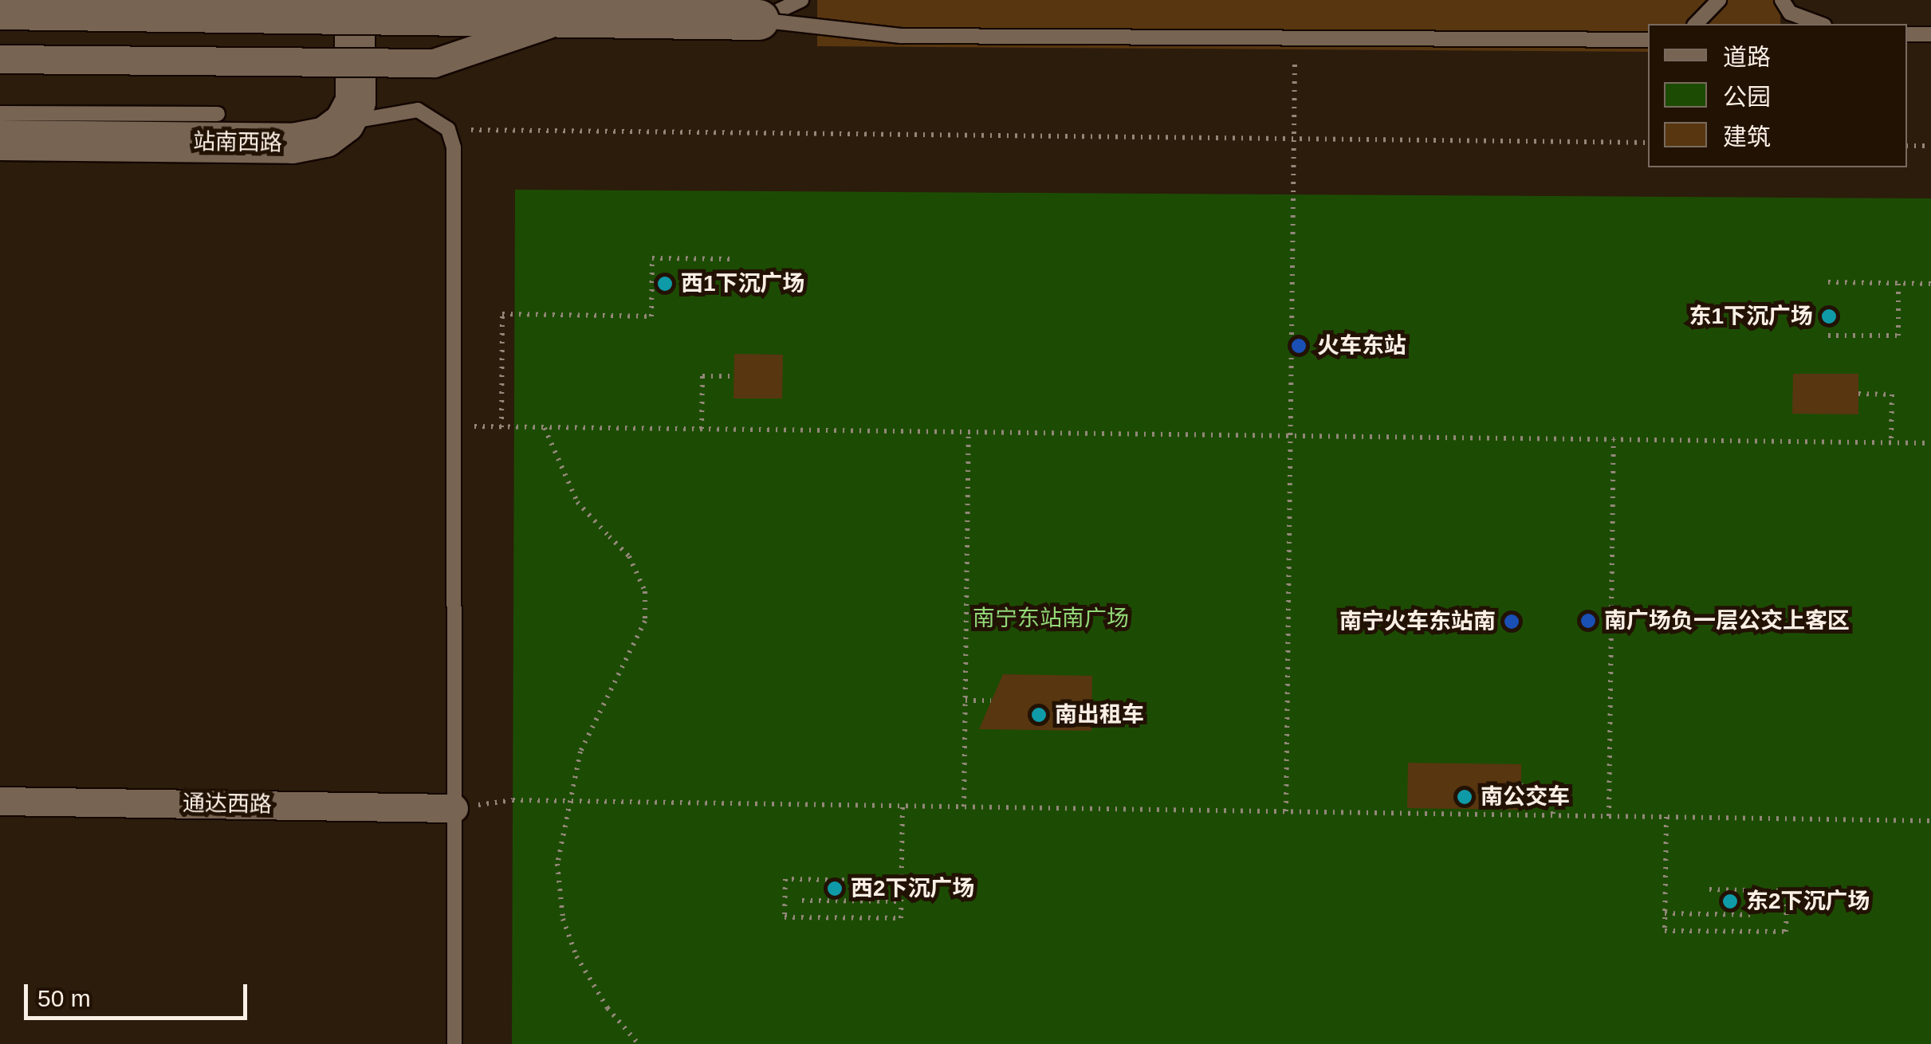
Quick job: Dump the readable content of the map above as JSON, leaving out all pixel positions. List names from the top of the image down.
{
  "streets": {
    "street": ["站南西路", "通达西路"]
  },
  "parks": ["南宁东站南广场"],
  "places": [
    "西1下沉广场",
    "东1下沉广场",
    "火车东站",
    "南广场负一层公交上客区",
    "南宁火车东站南",
    "南出租车",
    "南公交车",
    "西2下沉广场",
    "东2下沉广场"
  ],
  "legend": ["道路", "公园", "建筑"],
  "scale_bar": "50 m"
}
